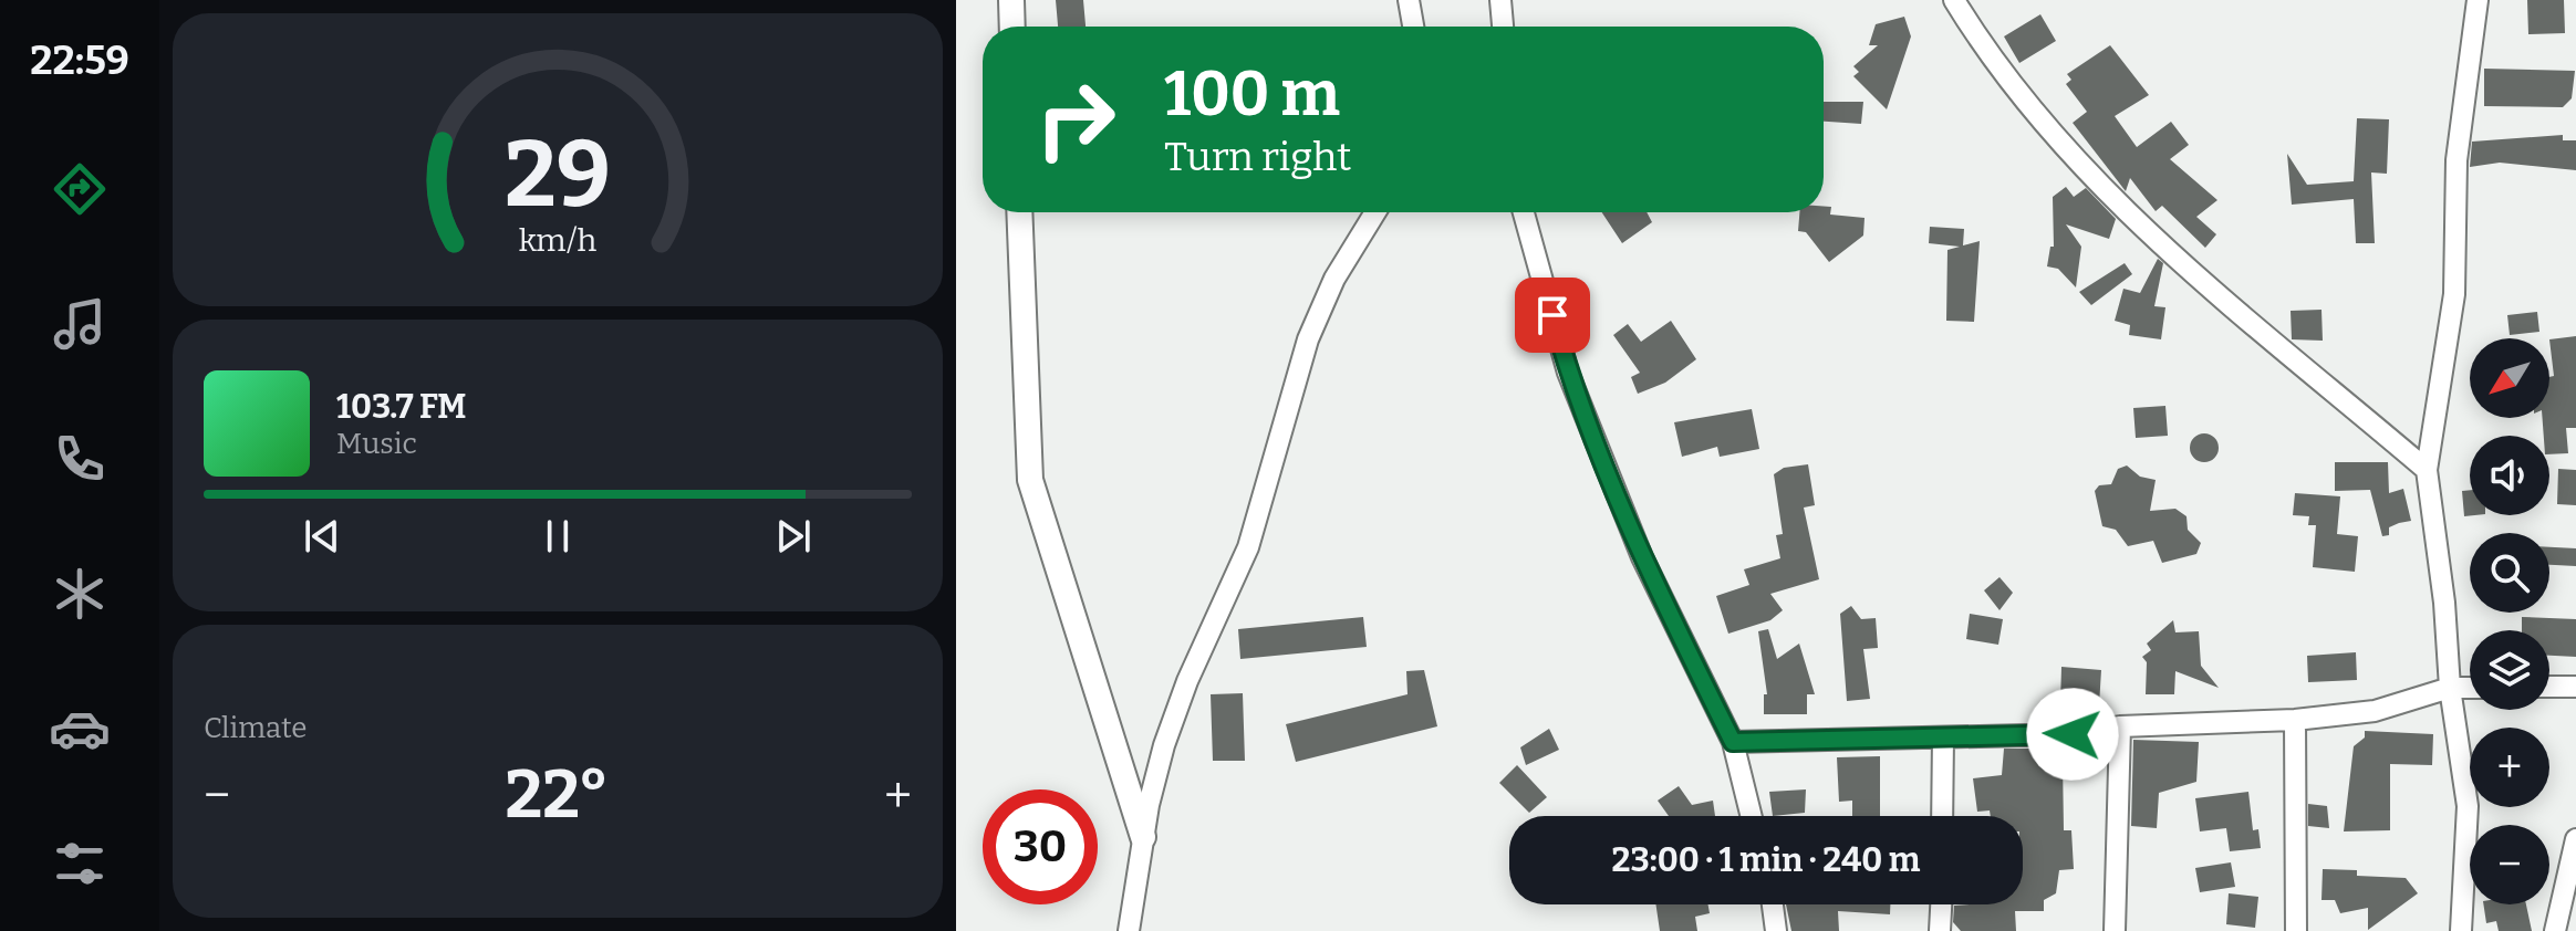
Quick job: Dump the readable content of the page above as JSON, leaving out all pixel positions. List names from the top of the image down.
{
  "north": "bottom left",
  "page": {
    "tabs": "22:59",
    "turn": ["100 m", "Turn right"],
    "map_buttons": ["+", "−"],
    "song": ["103.7 FM", "Music"],
    "tile": "Climate",
    "heat": ["−", "22°", "+"],
    "limit": "30",
    "trip": "23:00 · 1 min · 240 m",
    "gauge": ["29", "km/h"]
  }
}
